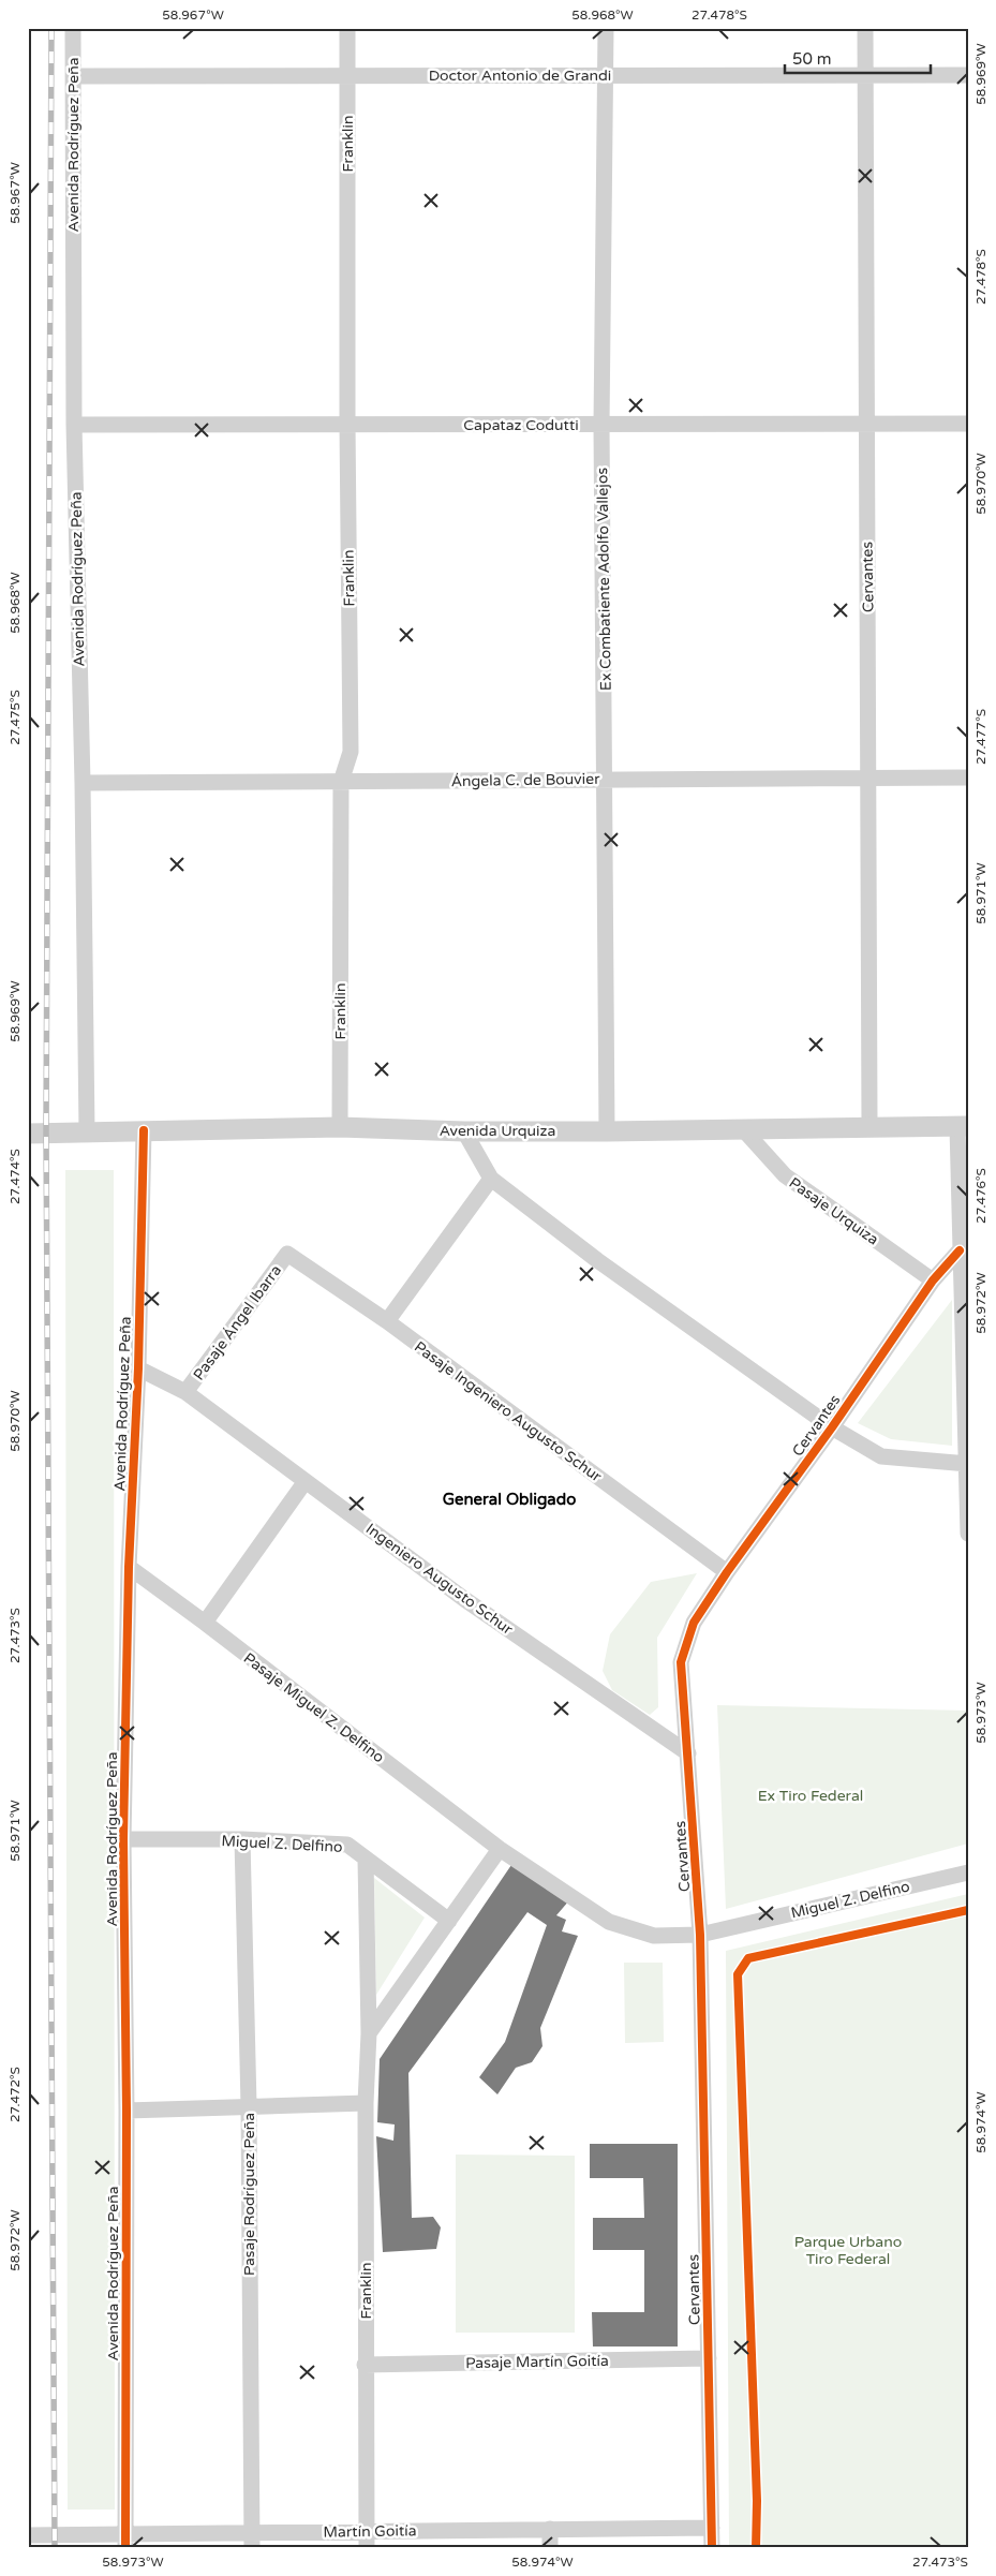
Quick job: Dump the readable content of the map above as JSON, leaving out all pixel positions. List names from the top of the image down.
{
  "streets": {
    "street": [
      "Doctor Antonio de Grandi",
      "Franklin",
      "Avenida Rodríguez Peña",
      "Capataz Codutti",
      "Cervantes",
      "Ex Combatiente Adolfo Vallejos",
      "Ángela C. de Bouvier",
      "Avenida Urquiza",
      "Pasaje Urquiza",
      "Pasaje Ángel Ibarra",
      "Pasaje Ingeniero Augusto Schur",
      "Ingeniero Augusto Schur",
      "Pasaje Miguel Z. Delfino",
      "Miguel Z. Delfino",
      "Pasaje Rodríguez Peña",
      "Pasaje Martín Goitía",
      "Martín Goitía"
    ]
  },
  "crossings": [
    ["Doctor Antonio de Grandi", "Franklin"],
    ["Doctor Antonio de Grandi", "Avenida Rodríguez Peña"],
    ["Doctor Antonio de Grandi", "Cervantes"],
    ["Doctor Antonio de Grandi", "Ex Combatiente Adolfo Vallejos"],
    ["Franklin", "Capataz Codutti"],
    ["Franklin", "Ángela C. de Bouvier"],
    ["Franklin", "Avenida Urquiza"],
    ["Franklin", "Miguel Z. Delfino"],
    ["Franklin", "Pasaje Martín Goitía"],
    ["Franklin", "Martín Goitía"],
    ["Avenida Rodríguez Peña", "Capataz Codutti"],
    ["Avenida Rodríguez Peña", "Ángela C. de Bouvier"],
    ["Avenida Rodríguez Peña", "Avenida Urquiza"],
    ["Avenida Rodríguez Peña", "Ingeniero Augusto Schur"],
    ["Avenida Rodríguez Peña", "Pasaje Miguel Z. Delfino"],
    ["Avenida Rodríguez Peña", "Miguel Z. Delfino"],
    ["Avenida Rodríguez Peña", "Martín Goitía"],
    ["Capataz Codutti", "Cervantes"],
    ["Capataz Codutti", "Ex Combatiente Adolfo Vallejos"],
    ["Cervantes", "Ángela C. de Bouvier"],
    ["Cervantes", "Avenida Urquiza"],
    ["Cervantes", "Pasaje Urquiza"],
    ["Cervantes", "Pasaje Ingeniero Augusto Schur"],
    ["Cervantes", "Ingeniero Augusto Schur"],
    ["Cervantes", "Miguel Z. Delfino"],
    ["Cervantes", "Pasaje Martín Goitía"],
    ["Cervantes", "Martín Goitía"],
    ["Ex Combatiente Adolfo Vallejos", "Ángela C. de Bouvier"],
    ["Ex Combatiente Adolfo Vallejos", "Avenida Urquiza"],
    ["Avenida Urquiza", "Pasaje Urquiza"],
    ["Pasaje Ángel Ibarra", "Pasaje Ingeniero Augusto Schur"],
    ["Pasaje Ángel Ibarra", "Ingeniero Augusto Schur"],
    ["Pasaje Miguel Z. Delfino", "Miguel Z. Delfino"],
    ["Miguel Z. Delfino", "Pasaje Rodríguez Peña"],
    ["Pasaje Rodríguez Peña", "Martín Goitía"]
  ],
  "districts": ["General Obligado"],
  "parks": ["Ex Tiro Federal", "Parque Urbano Tiro Federal"],
  "scale_bar": "50 m",
  "coordinates": [
    "58.967°W",
    "58.968°W",
    "27.478°S",
    "58.969°W",
    "58.970°W",
    "27.475°S",
    "27.477°S",
    "58.971°W",
    "27.474°S",
    "27.476°S",
    "58.972°W",
    "27.473°S",
    "58.973°W",
    "27.472°S",
    "58.974°W"
  ]
}
